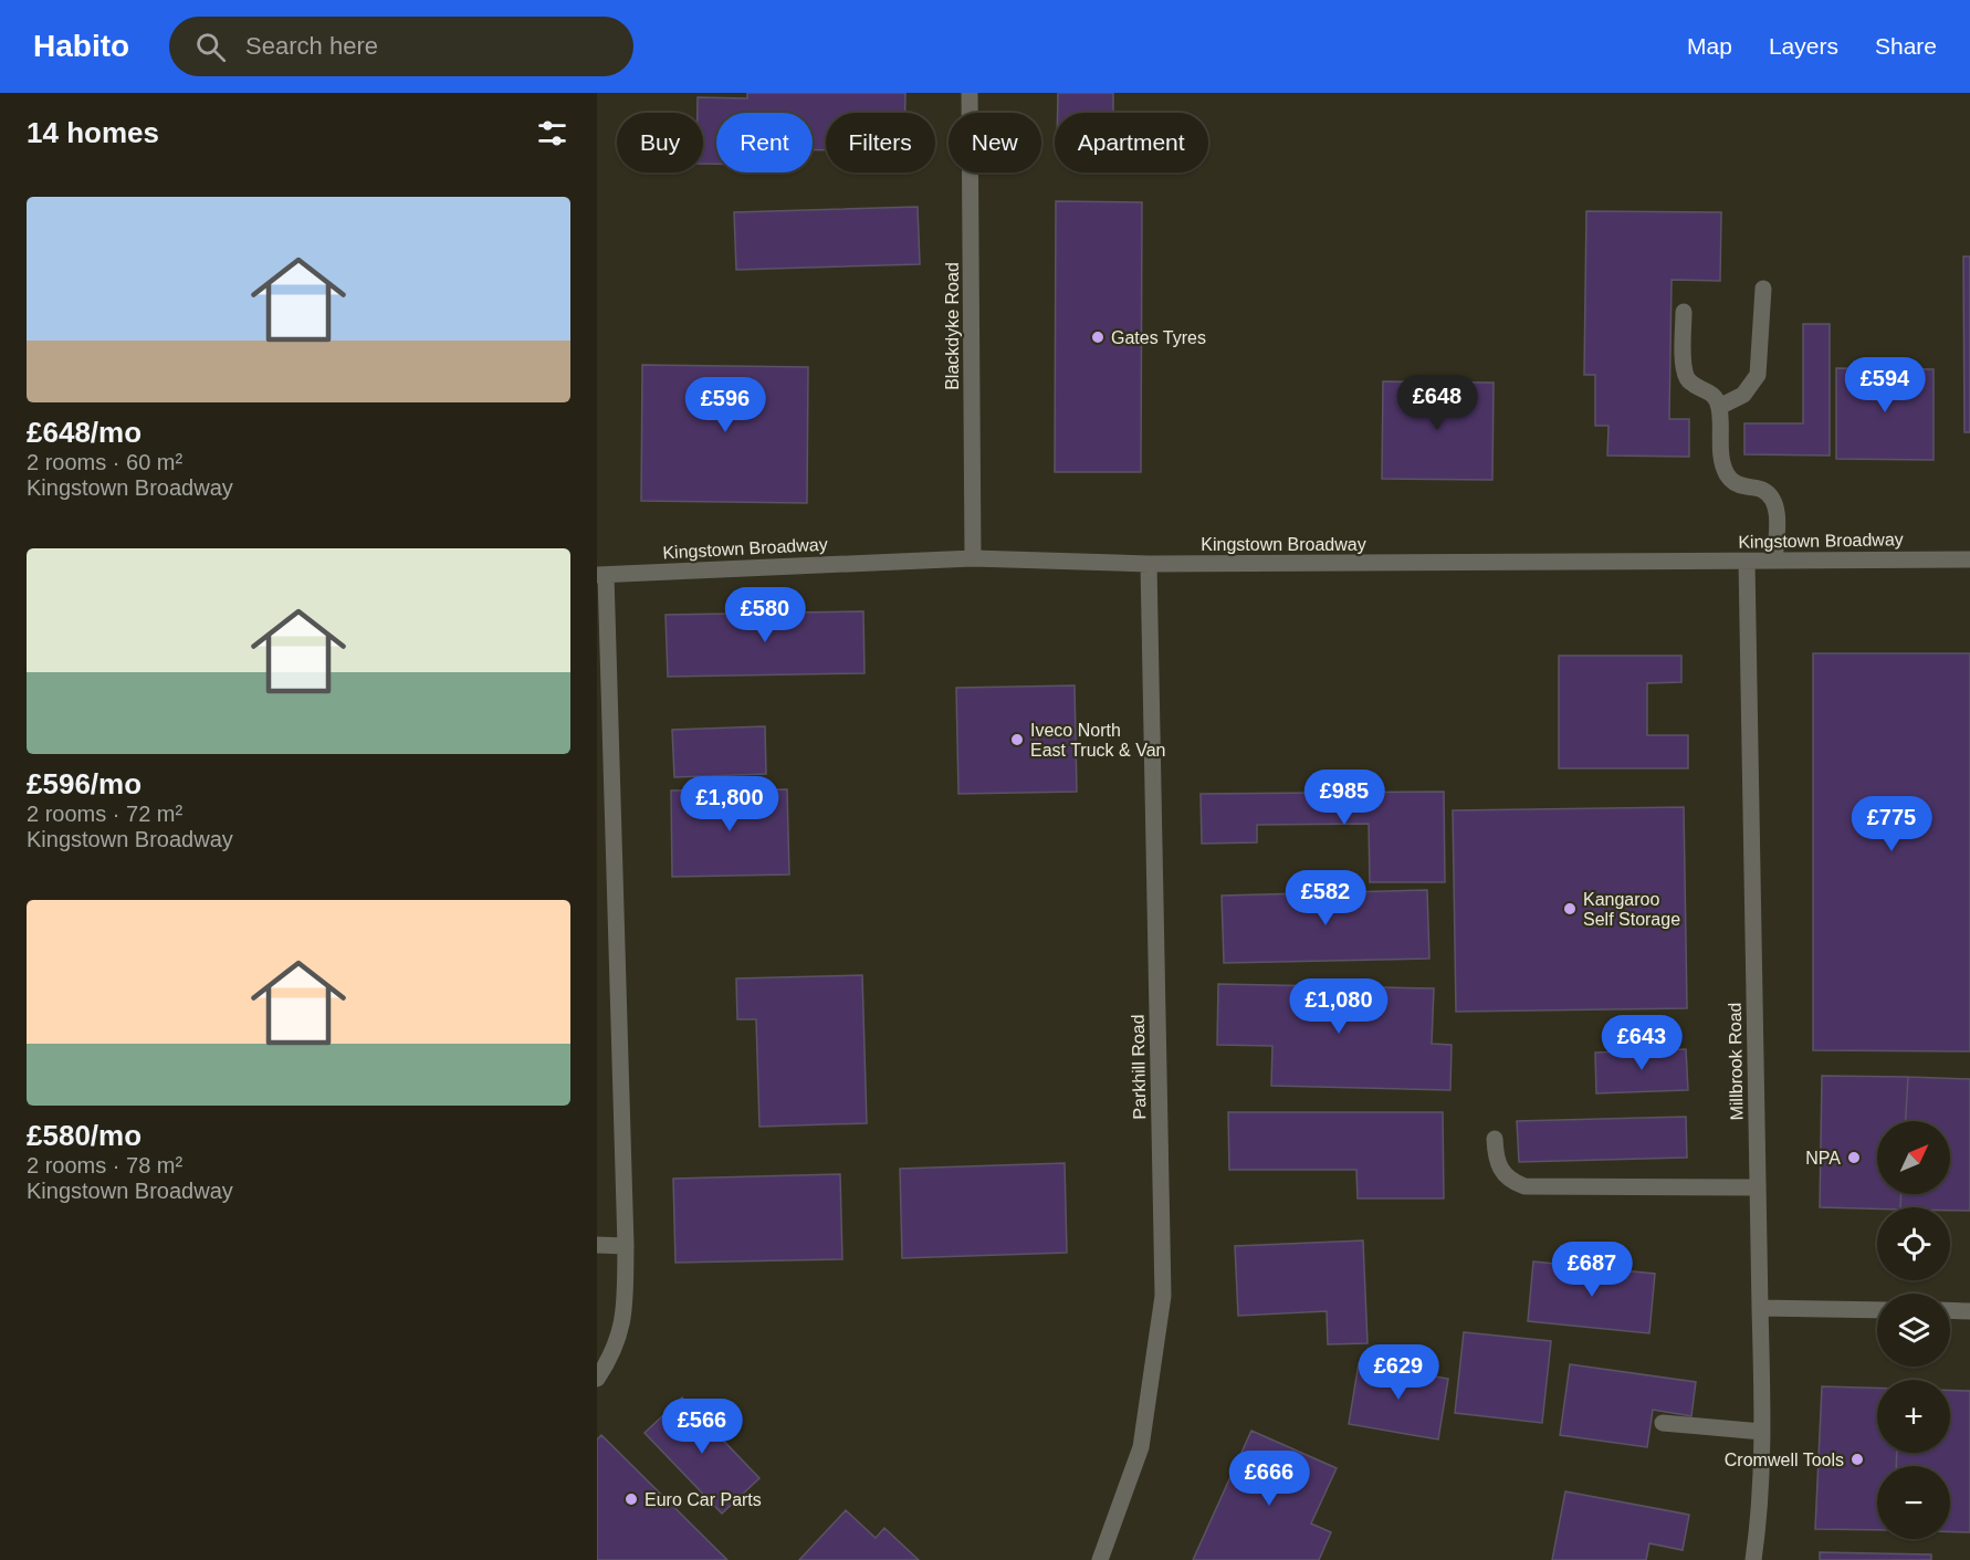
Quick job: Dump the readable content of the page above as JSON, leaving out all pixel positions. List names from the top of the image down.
{
  "streets": {
    "street": [
      "Blackdyke Road",
      "Kingstown Broadway",
      "Millbrook Road",
      "Parkhill Road"
    ]
  },
  "crossings": [
    ["Blackdyke Road", "Kingstown Broadway"],
    ["Kingstown Broadway", "Millbrook Road"],
    ["Kingstown Broadway", "Parkhill Road"]
  ],
  "places": [
    "Gates Tyres",
    "Iveco North East Truck & Van",
    "Kangaroo Self Storage",
    "NPA",
    "Cromwell Tools",
    "Euro Car Parts"
  ],
  "north": "top right",
  "page": {
    "header": "Habito",
    "search": "Search here",
    "nav": ["Map", "Layers", "Share"],
    "heading": "14 homes",
    "chip": [
      "Buy",
      "Rent",
      "Filters",
      "New",
      "Apartment"
    ],
    "list": [
      {
        "name": "£648/mo",
        "note": "2 rooms · 60 m² · Kingstown Broadway"
      },
      {
        "name": "£596/mo",
        "note": "2 rooms · 72 m² · Kingstown Broadway"
      },
      {
        "name": "£580/mo",
        "note": "2 rooms · 78 m² · Kingstown Broadway"
      }
    ],
    "price": [
      "£594",
      "£648",
      "£596",
      "£580",
      "£985",
      "£1,800",
      "£775",
      "£582",
      "£1,080",
      "£643",
      "£687",
      "£629",
      "£566",
      "£666"
    ],
    "map_buttons": ["+", "−"]
  }
}
